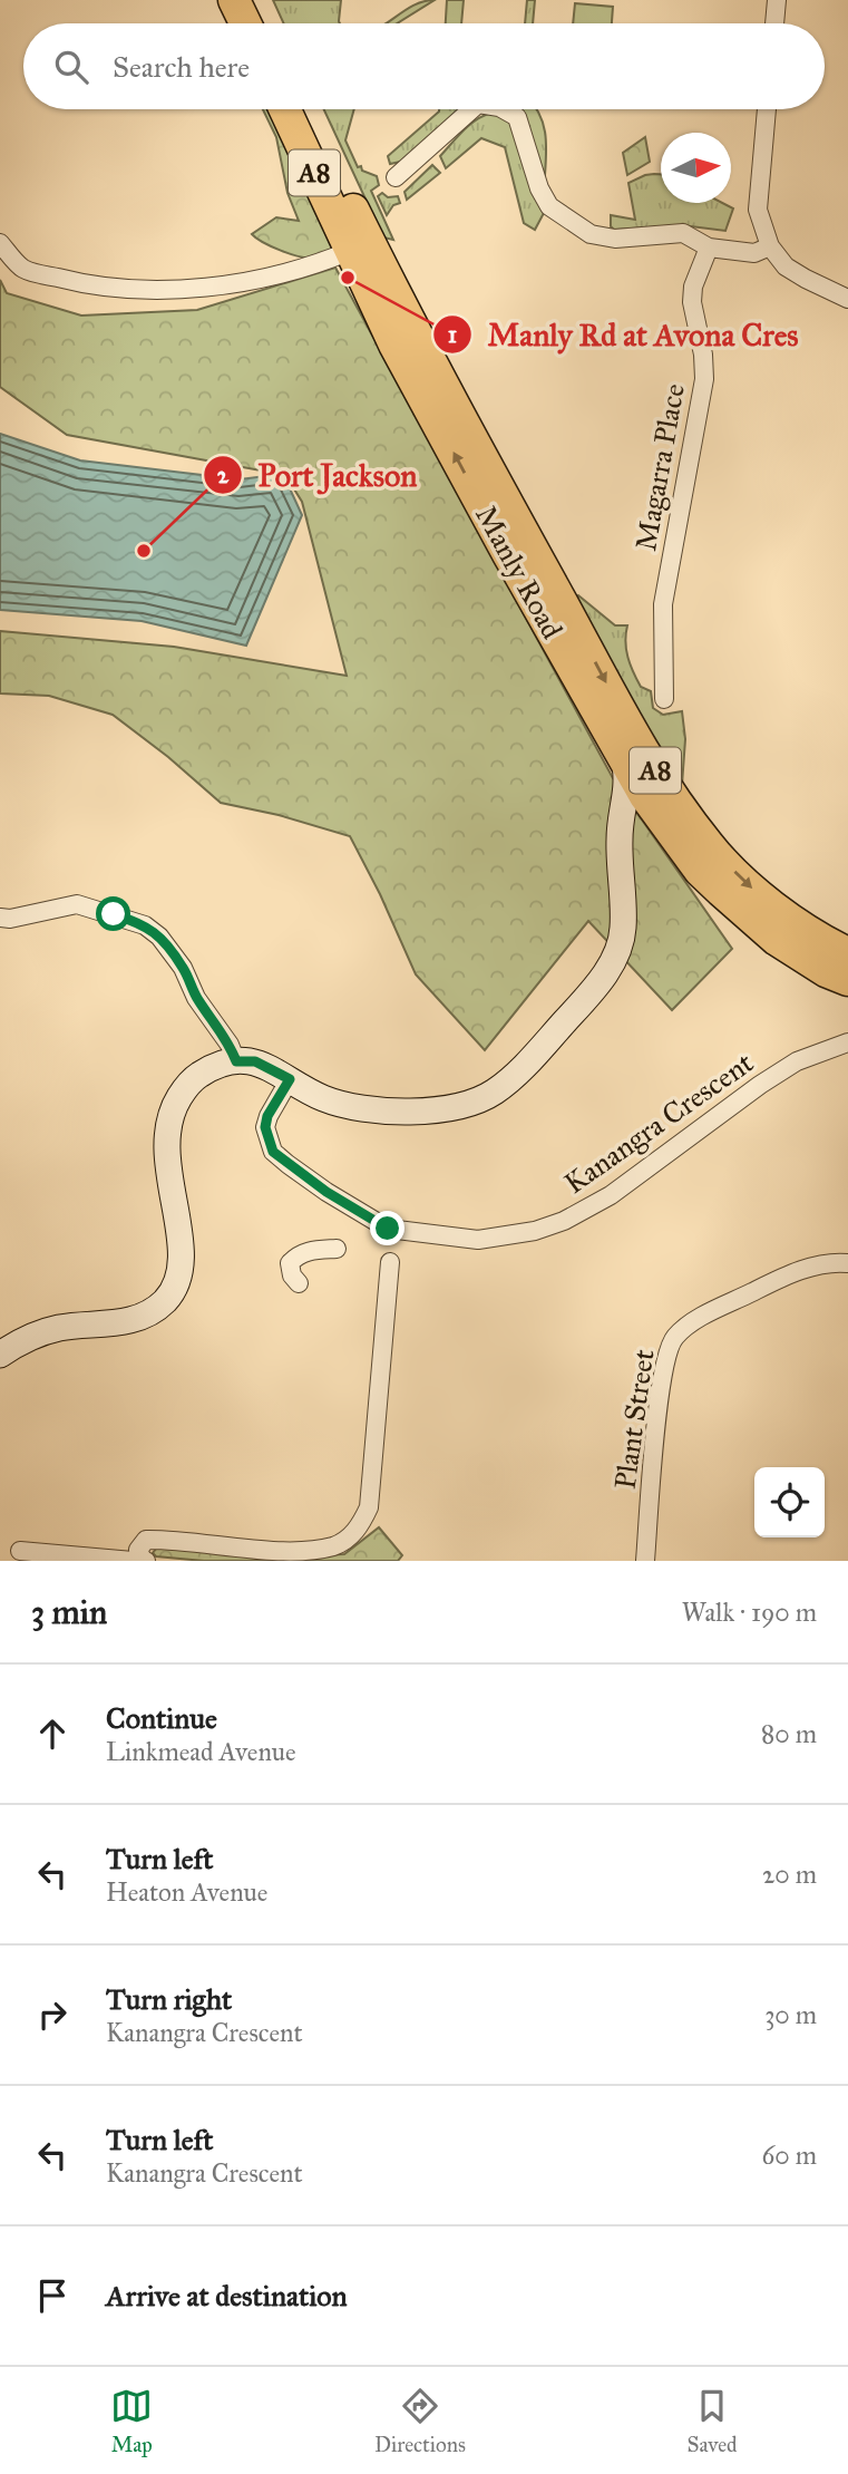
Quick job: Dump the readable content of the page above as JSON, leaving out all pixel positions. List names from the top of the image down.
{
  "streets": {
    "highway": ["A8", "Manly Road"],
    "street": ["Magarra Place", "Kanangra Crescent", "Plant Street"]
  },
  "places": ["Manly Rd at Avona Cres", "Port Jackson"],
  "north": "right",
  "page": {
    "search": "Search here",
    "heading": ["3 min", "Walk · 190 m"],
    "list": [
      ["Continue", "Linkmead Avenue", "80 m"],
      ["Turn left", "Heaton Avenue", "20 m"],
      ["Turn right", "Kanangra Crescent", "30 m"],
      ["Turn left", "Kanangra Crescent", "60 m"],
      "Arrive at destination"
    ],
    "nav": ["Map", "Directions", "Saved"]
  }
}
